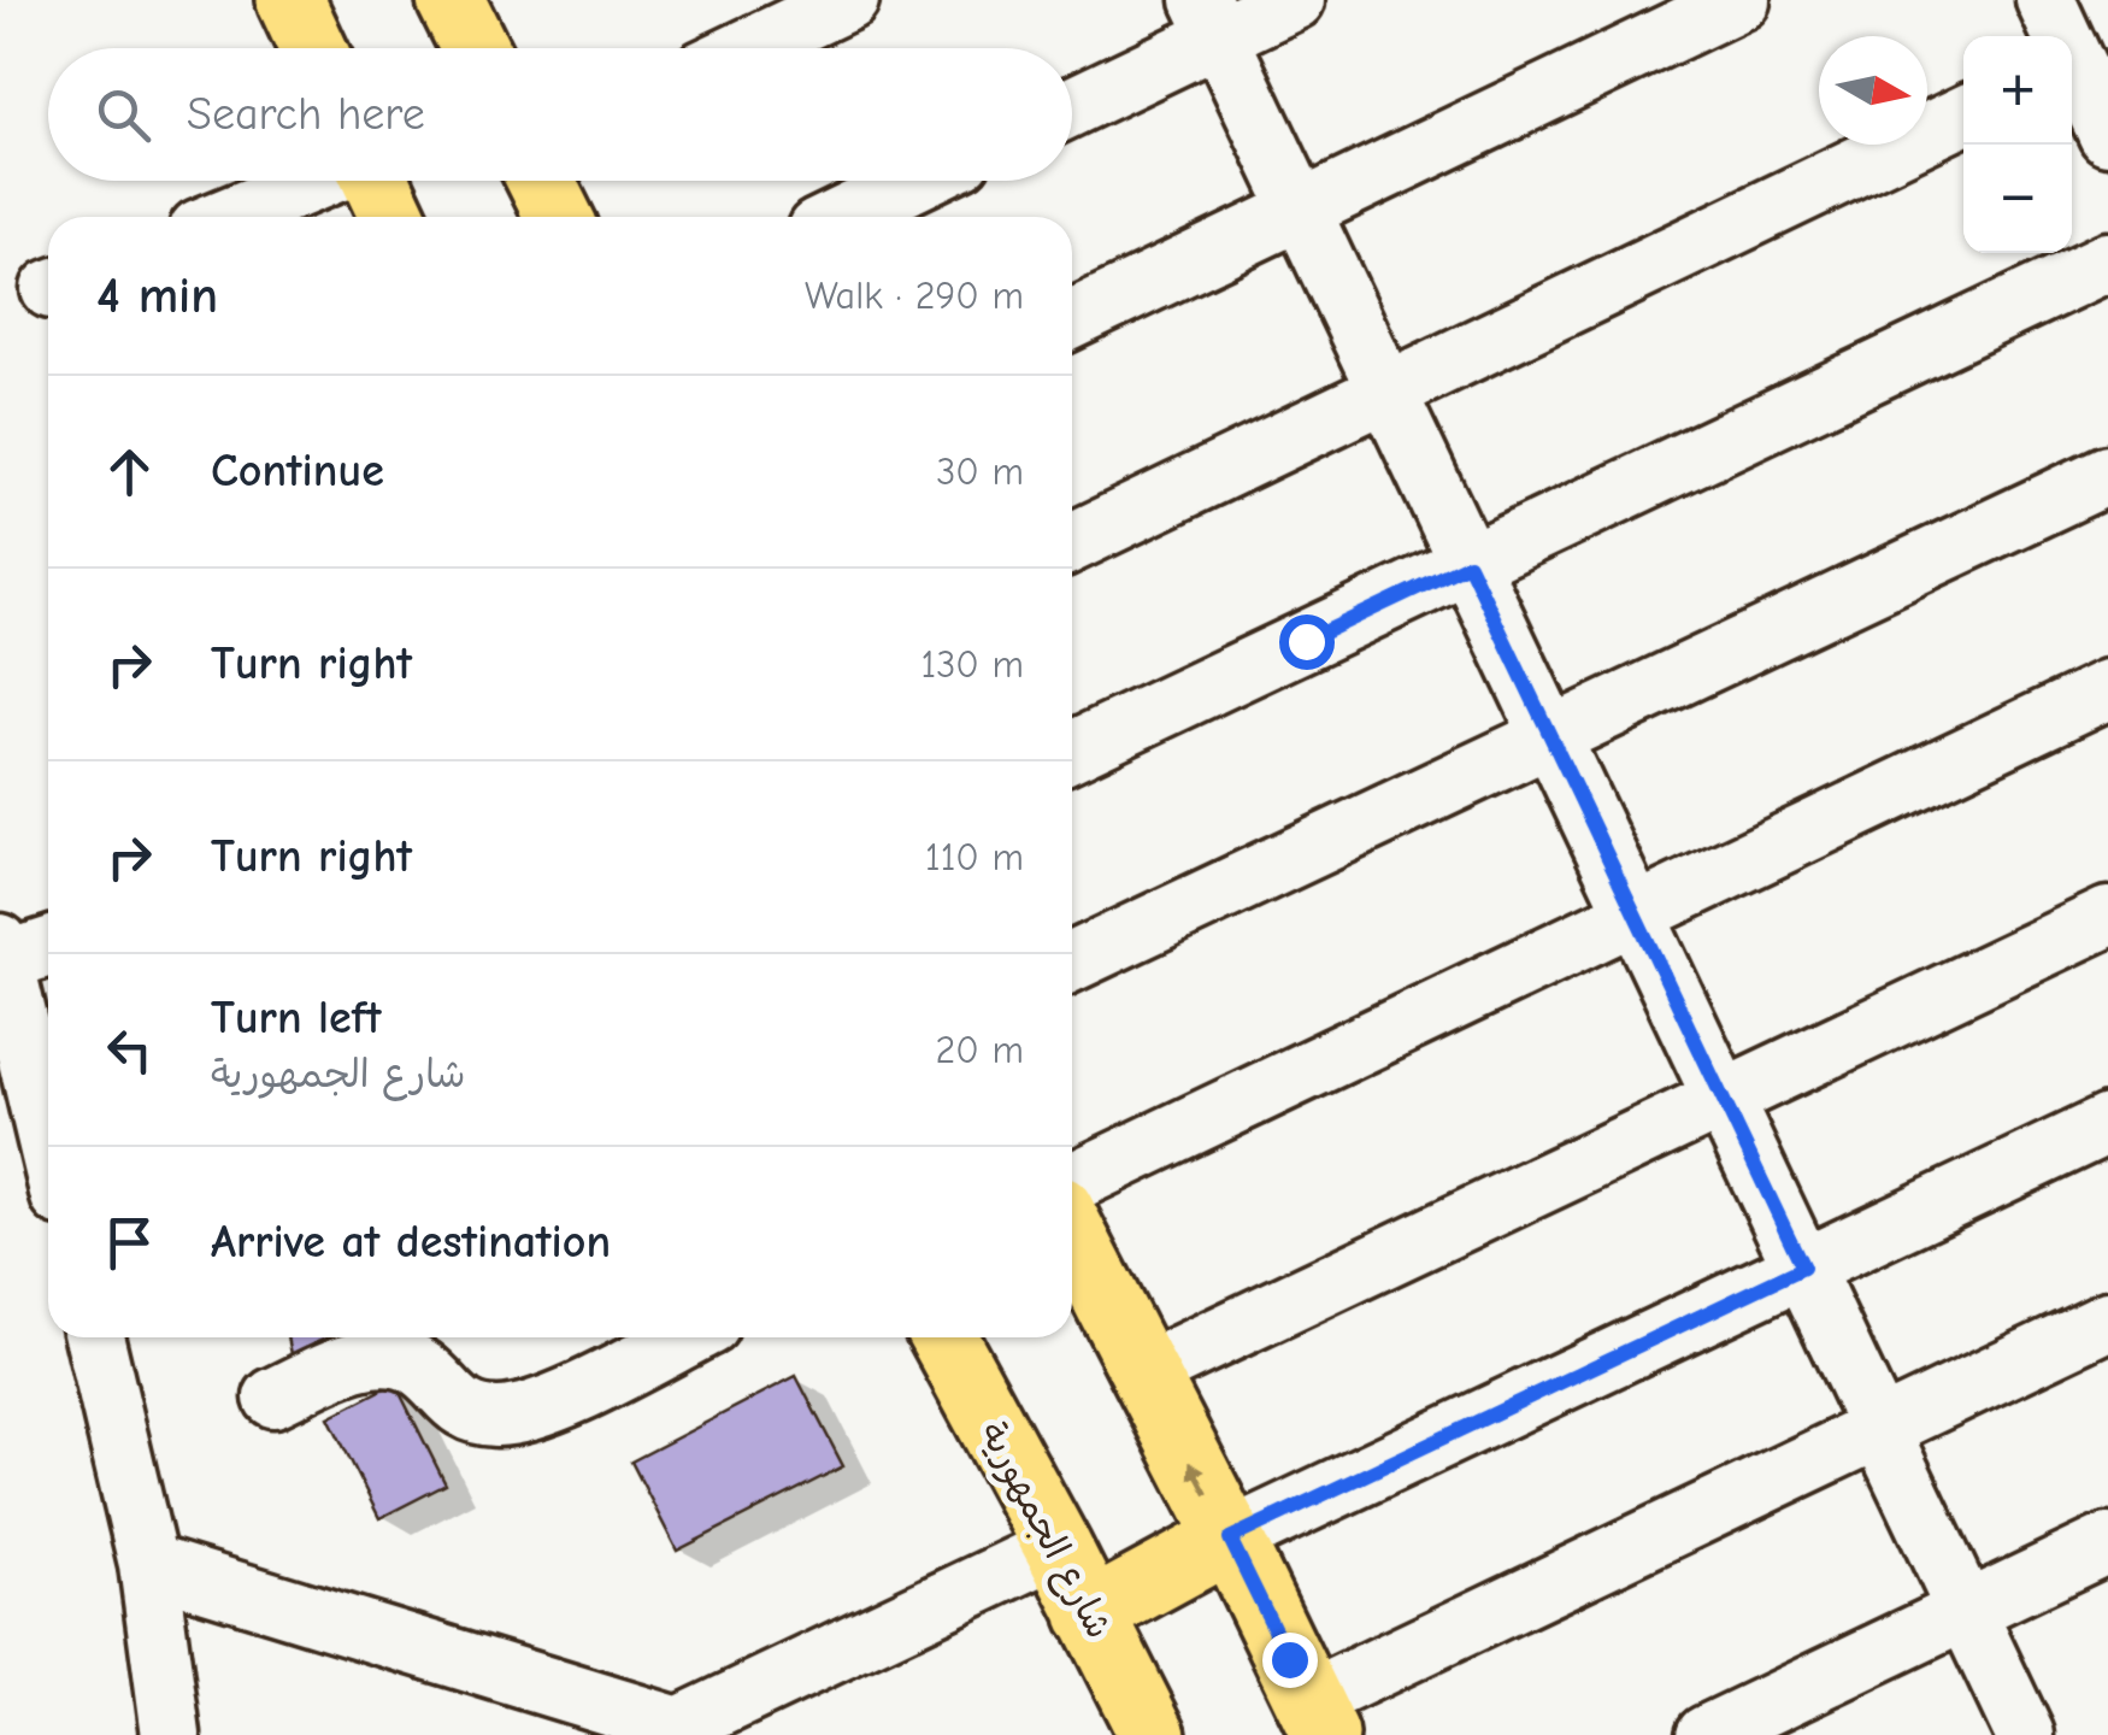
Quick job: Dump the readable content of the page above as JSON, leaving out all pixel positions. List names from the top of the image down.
{
  "streets": {
    "main road": ["شارع الجمهورية"]
  },
  "north": "right",
  "page": {
    "map_buttons": ["+", "−"],
    "search": "Search here",
    "heading": ["4 min", "Walk · 290 m"],
    "list": [
      ["Continue", "30 m"],
      ["Turn right", "130 m"],
      ["Turn right", "110 m"],
      ["Turn left", "شارع الجمهورية", "20 m"],
      "Arrive at destination"
    ]
  }
}
